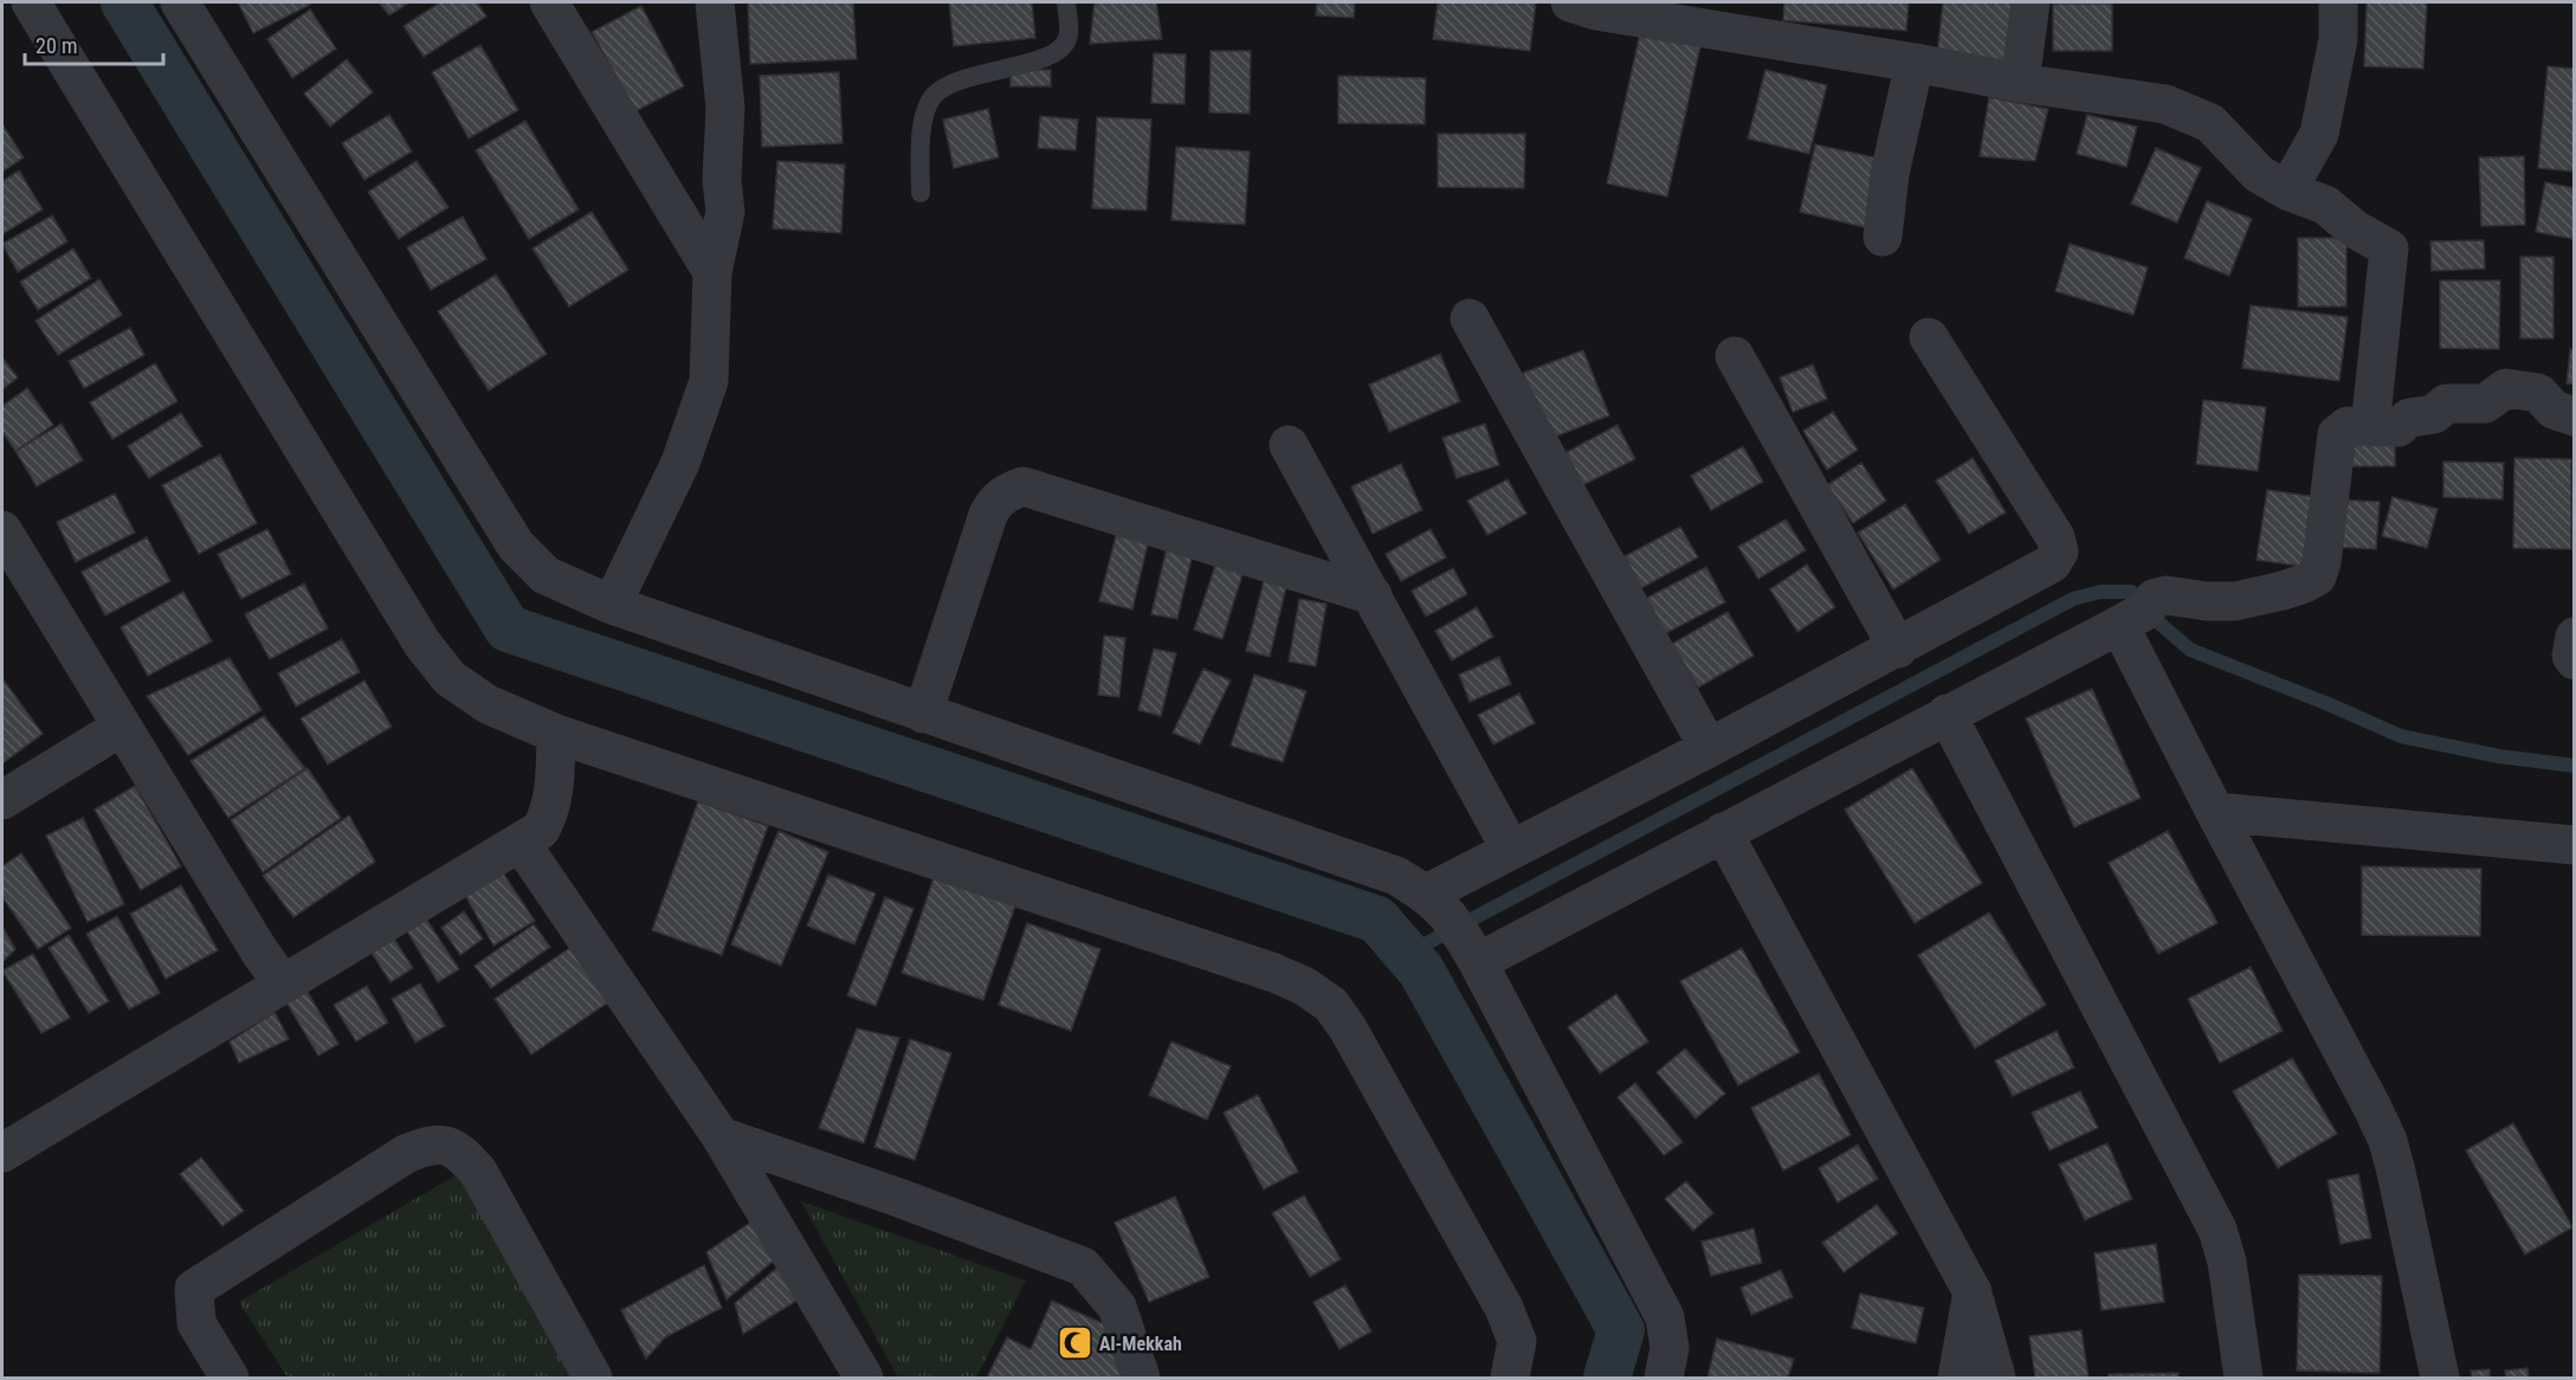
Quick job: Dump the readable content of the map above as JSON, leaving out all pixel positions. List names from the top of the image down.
{
  "places": {
    "mosque": ["Al-Mekkah"]
  },
  "scale_bar": "20 m"
}
